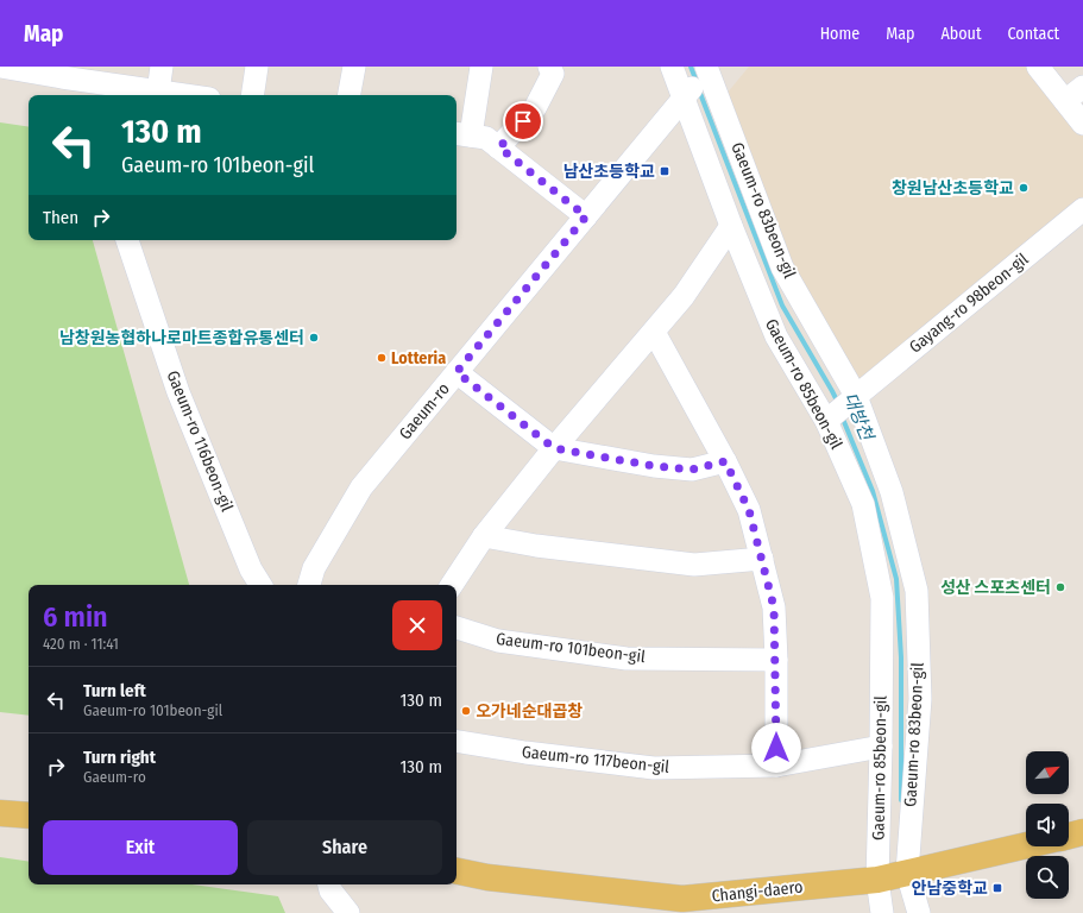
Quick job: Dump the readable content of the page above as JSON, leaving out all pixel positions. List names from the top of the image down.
{
  "streets": {
    "main road": ["Changi-daero"],
    "street": [
      "Gaeum-ro 83beon-gil",
      "Gayang-ro 98beon-gil",
      "Gaeum-ro 85beon-gil",
      "Gaeum-ro",
      "Gaeum-ro 116beon-gil",
      "Gaeum-ro 101beon-gil",
      "Gaeum-ro 117beon-gil"
    ]
  },
  "crossings": [
    ["Gaeum-ro 83beon-gil", "Gayang-ro 98beon-gil"],
    ["Gaeum-ro 83beon-gil", "Gaeum-ro"],
    ["Gaeum-ro 83beon-gil", "Changi-daero"],
    ["Gayang-ro 98beon-gil", "Gaeum-ro 85beon-gil"],
    ["Gaeum-ro 85beon-gil", "Gaeum-ro"],
    ["Gaeum-ro 85beon-gil", "Gaeum-ro 117beon-gil"],
    ["Gaeum-ro 85beon-gil", "Changi-daero"]
  ],
  "water": ["대방천"],
  "places": {
    "transit": ["남산초등학교", "안남중학교"],
    "other": [
      "창원남산초등학교",
      "남창원농협하나로마트종합유통센터",
      "Lotteria",
      "성산 스포츠센터",
      "오가네순대곱창"
    ]
  },
  "north": "top right",
  "page": {
    "header": "Map",
    "nav": [
      "Home",
      "Map",
      "About",
      "Contact"
    ],
    "turn": ["130 m", "Gaeum-ro 101beon-gil"],
    "then": "Then",
    "heading": ["6 min", "420 m · 11:41"],
    "list": [
      {
        "name": "Turn left",
        "note": "Gaeum-ro 101beon-gil",
        "value": "130 m"
      },
      {
        "name": "Turn right",
        "note": "Gaeum-ro",
        "value": "130 m"
      }
    ],
    "buttons": ["Exit", "Share"]
  }
}
